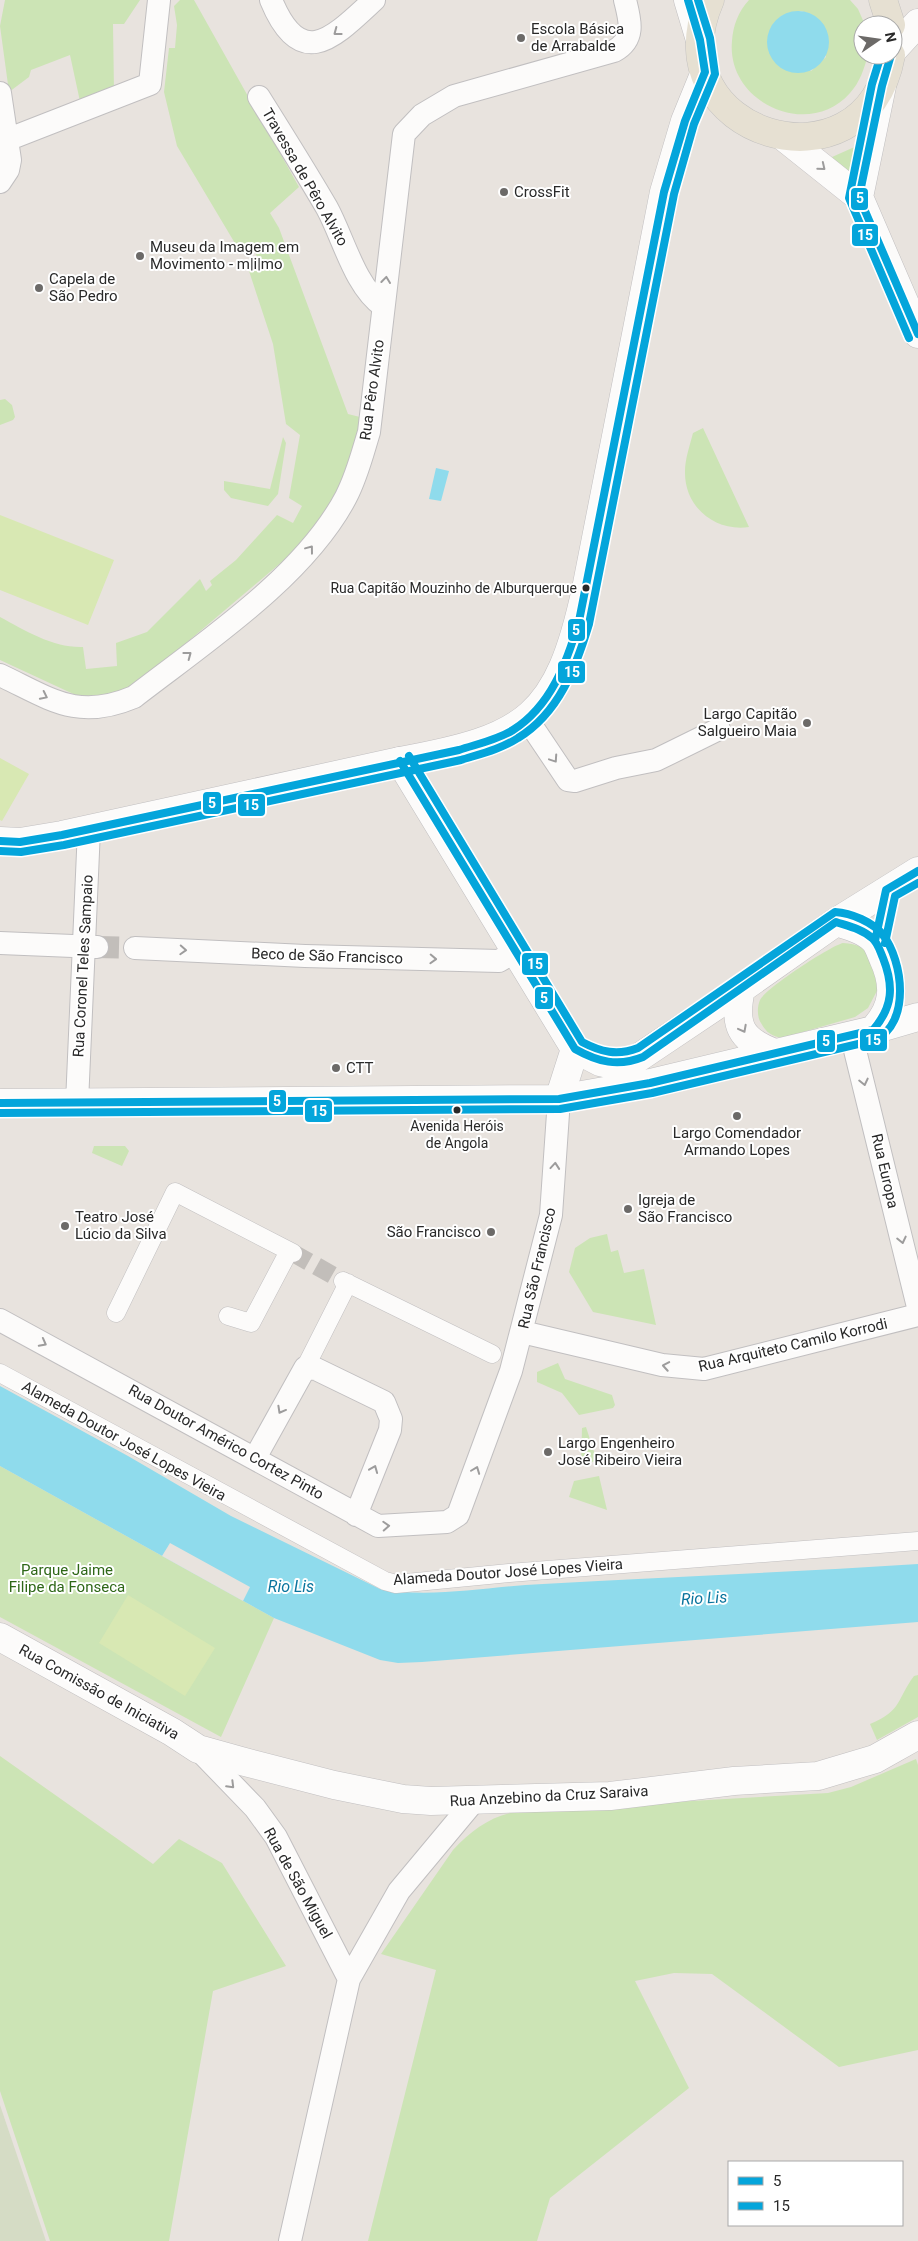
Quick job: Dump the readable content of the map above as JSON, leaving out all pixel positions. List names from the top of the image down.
{
  "streets": {
    "main road": ["Rua São Francisco", "Rua Comissão de Iniciativa", "Rua Anzebino da Cruz Saraiva"],
    "street": [
      "Travessa de Pêro Alvito",
      "Rua Pêro Alvito",
      "Beco de São Francisco",
      "Rua Coronel Teles Sampaio",
      "Rua Europa",
      "Rua Arquiteto Camilo Korrodi",
      "Alameda Doutor José Lopes Vieira",
      "Rua Doutor Américo Cortez Pinto",
      "Rua de São Miguel"
    ]
  },
  "crossings": [
    ["Travessa de Pêro Alvito", "Rua Pêro Alvito"],
    ["Rua São Francisco", "Rua Arquiteto Camilo Korrodi"],
    ["Rua São Francisco", "Rua Doutor Américo Cortez Pinto"],
    ["Rua Comissão de Iniciativa", "Rua Anzebino da Cruz Saraiva"],
    ["Rua Comissão de Iniciativa", "Rua de São Miguel"],
    ["Rua Anzebino da Cruz Saraiva", "Rua de São Miguel"]
  ],
  "one_way": [
    "Rua Pêro Alvito",
    "Beco de São Francisco",
    "Rua Europa",
    "Rua São Francisco",
    "Rua Arquiteto Camilo Korrodi",
    "Rua Doutor Américo Cortez Pinto",
    "Rua de São Miguel"
  ],
  "water": ["Rio Lis"],
  "parks": ["Parque Jaime Filipe da Fonseca"],
  "places": [
    "Escola Básica de Arrabalde",
    "CrossFit",
    "Museu da Imagem em Movimento - m|i|mo",
    "Capela de São Pedro",
    "Rua Capitão Mouzinho de Alburquerque",
    "Largo Capitão Salgueiro Maia",
    "CTT",
    "Avenida Heróis de Angola",
    "Largo Comendador Armando Lopes",
    "Igreja de São Francisco",
    "Teatro José Lúcio da Silva",
    "São Francisco",
    "Largo Engenheiro José Ribeiro Vieira"
  ],
  "lines": ["transit line 5", "transit line 15"],
  "legend": ["5", "15"],
  "north": "right"
}
